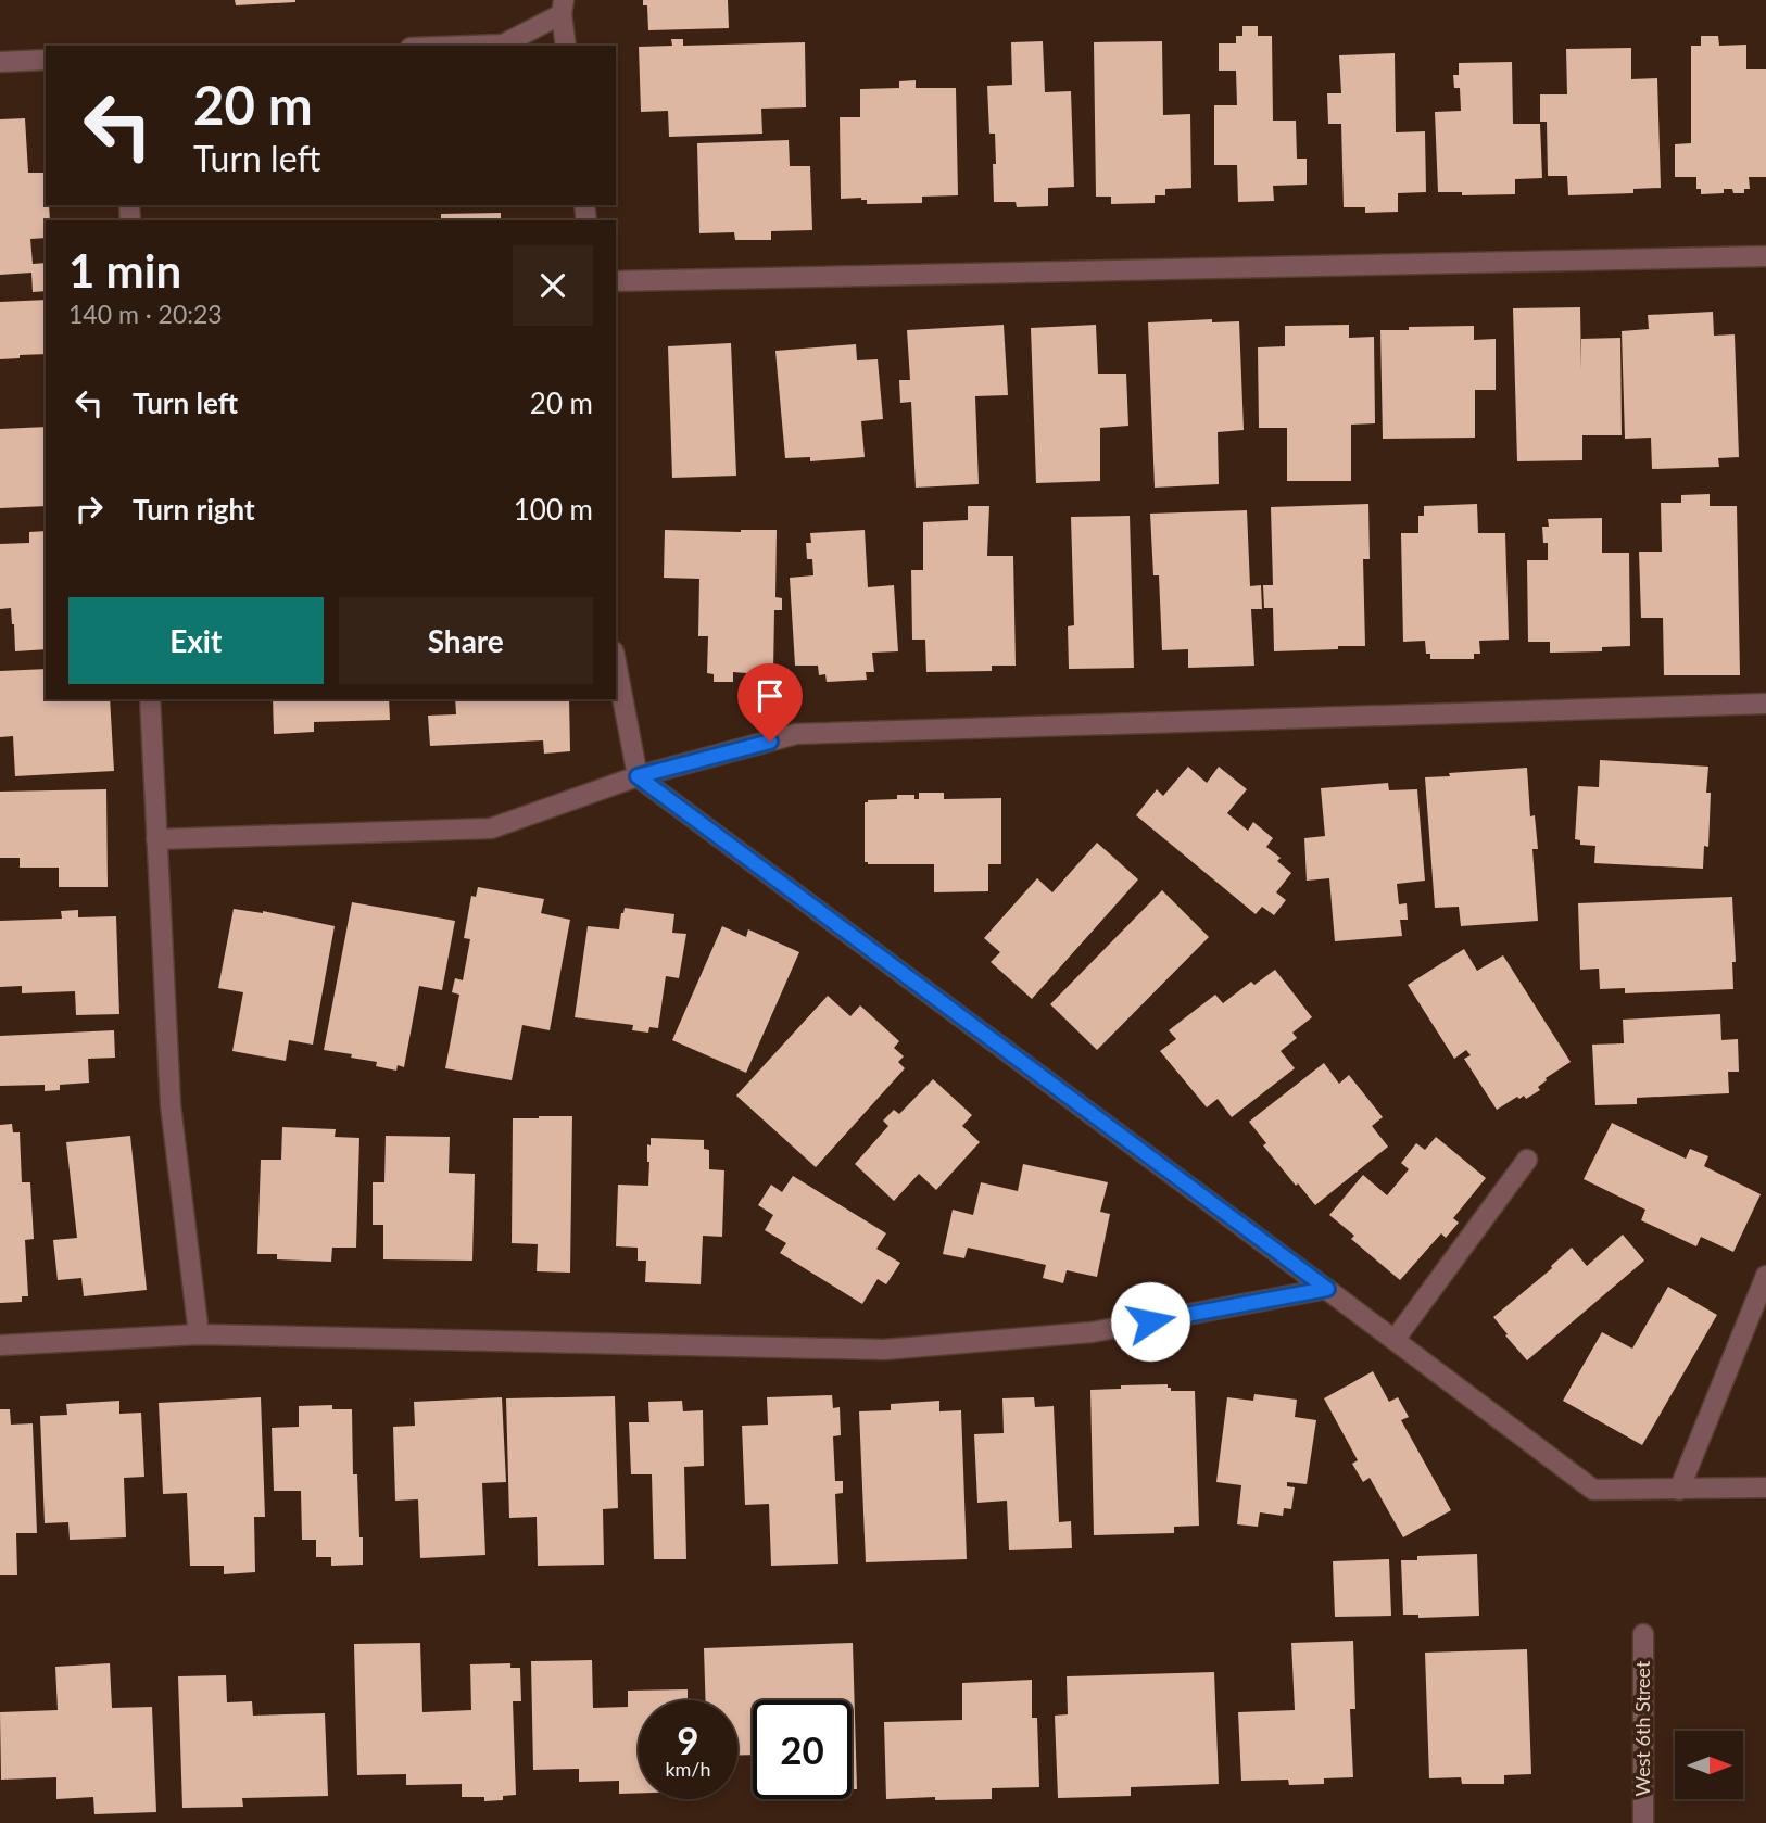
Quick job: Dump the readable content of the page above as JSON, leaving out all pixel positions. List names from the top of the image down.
{
  "streets": {
    "street": ["West 6th Street"]
  },
  "north": "right",
  "page": {
    "turn": ["20 m", "Turn left"],
    "heading": ["1 min", "140 m · 20:23"],
    "list": [
      {
        "name": "Turn left",
        "value": "20 m"
      },
      {
        "name": "Turn right",
        "value": "100 m"
      }
    ],
    "buttons": ["Exit", "Share"],
    "speed": "9 km/h",
    "limit": "20"
  }
}
